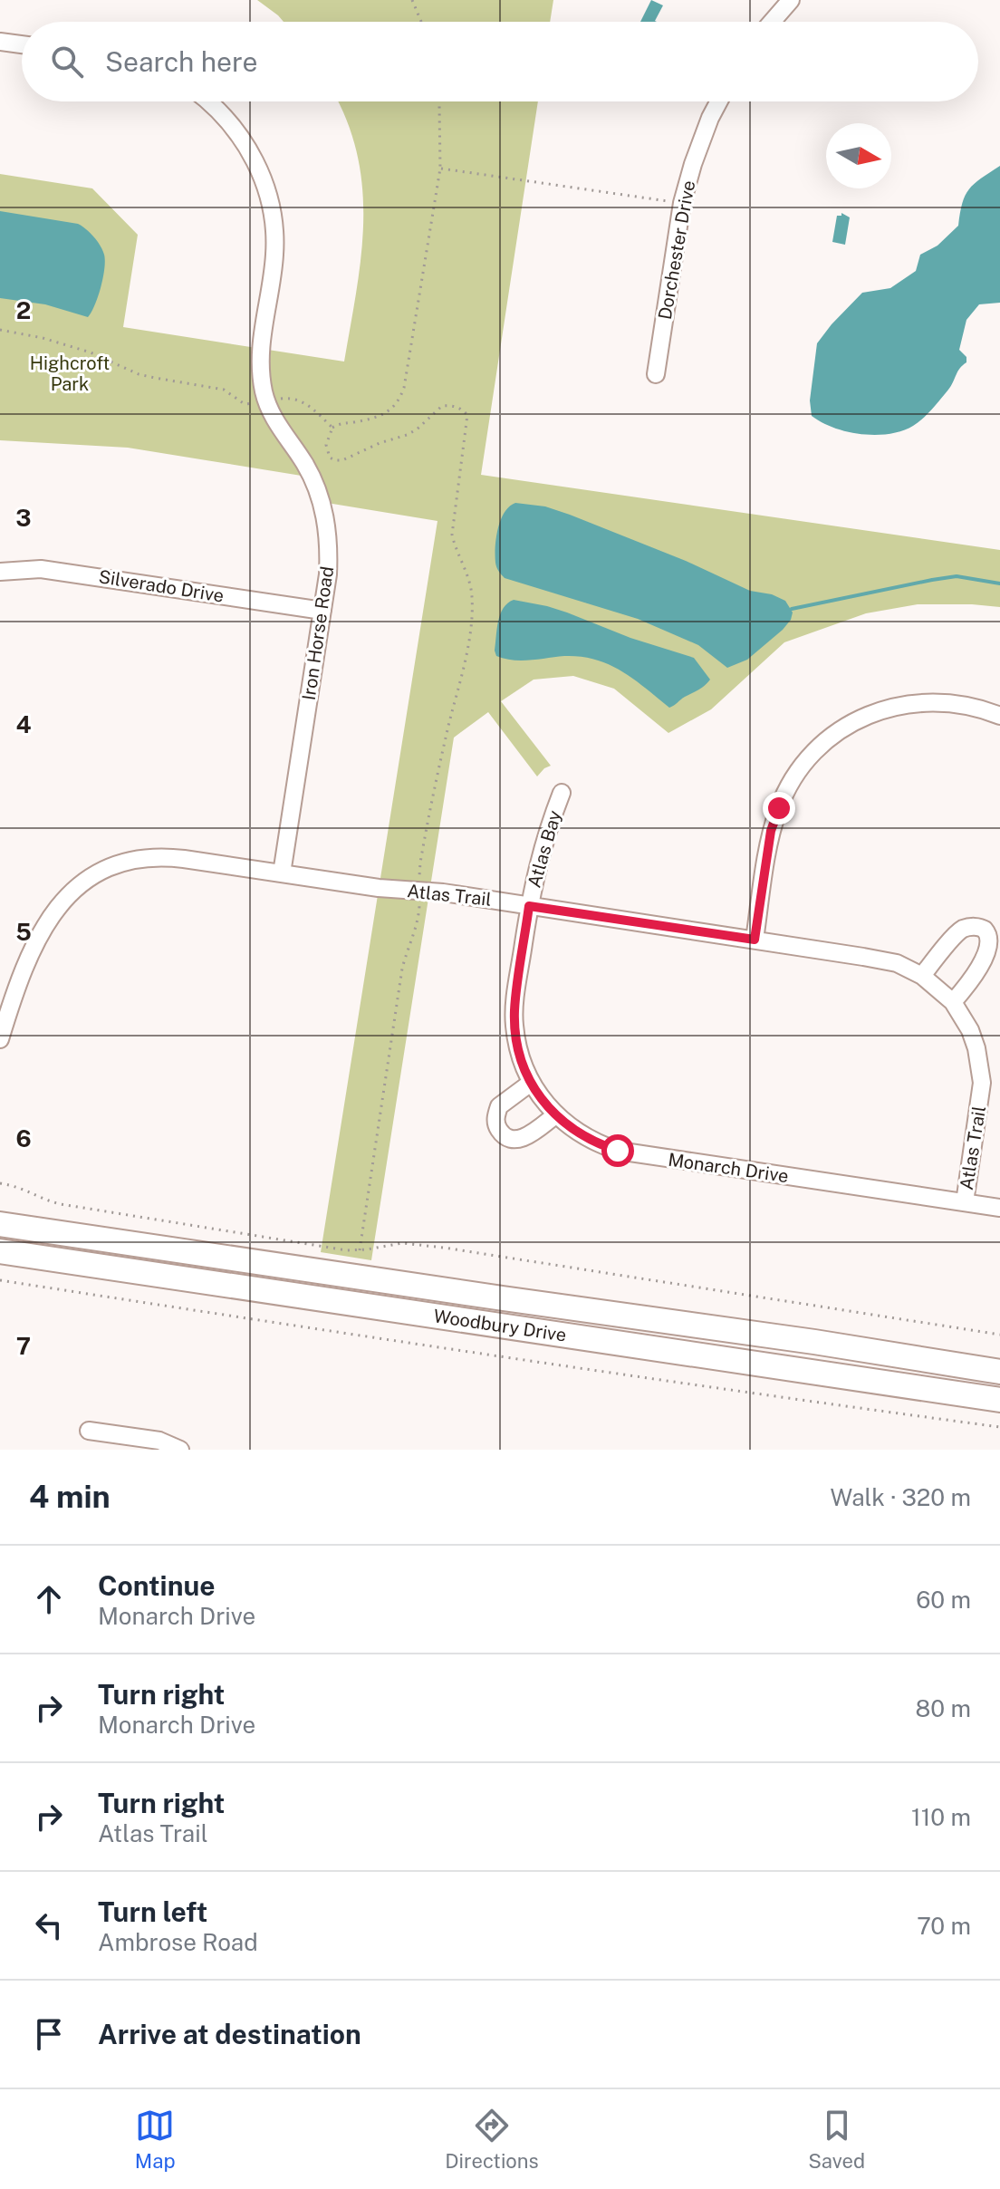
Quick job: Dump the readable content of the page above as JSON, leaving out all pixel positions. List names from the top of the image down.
{
  "streets": {
    "main road": ["Woodbury Drive"],
    "street": [
      "Dorchester Drive",
      "Silverado Drive",
      "Iron Horse Road",
      "Atlas Bay",
      "Atlas Trail",
      "Monarch Drive"
    ]
  },
  "crossings": [
    ["Silverado Drive", "Iron Horse Road"],
    ["Iron Horse Road", "Atlas Trail"],
    ["Atlas Bay", "Atlas Trail"],
    ["Atlas Bay", "Monarch Drive"],
    ["Atlas Trail", "Monarch Drive"]
  ],
  "parks": ["Highcroft Park"],
  "north": "right",
  "page": {
    "search": "Search here",
    "heading": ["4 min", "Walk · 320 m"],
    "list": [
      ["Continue", "Monarch Drive", "60 m"],
      ["Turn right", "Monarch Drive", "80 m"],
      ["Turn right", "Atlas Trail", "110 m"],
      ["Turn left", "Ambrose Road", "70 m"],
      "Arrive at destination"
    ],
    "nav": ["Map", "Directions", "Saved"]
  },
  "grid": {
    "rows": [
      "2",
      "3",
      "4",
      "5",
      "6",
      "7"
    ]
  }
}
